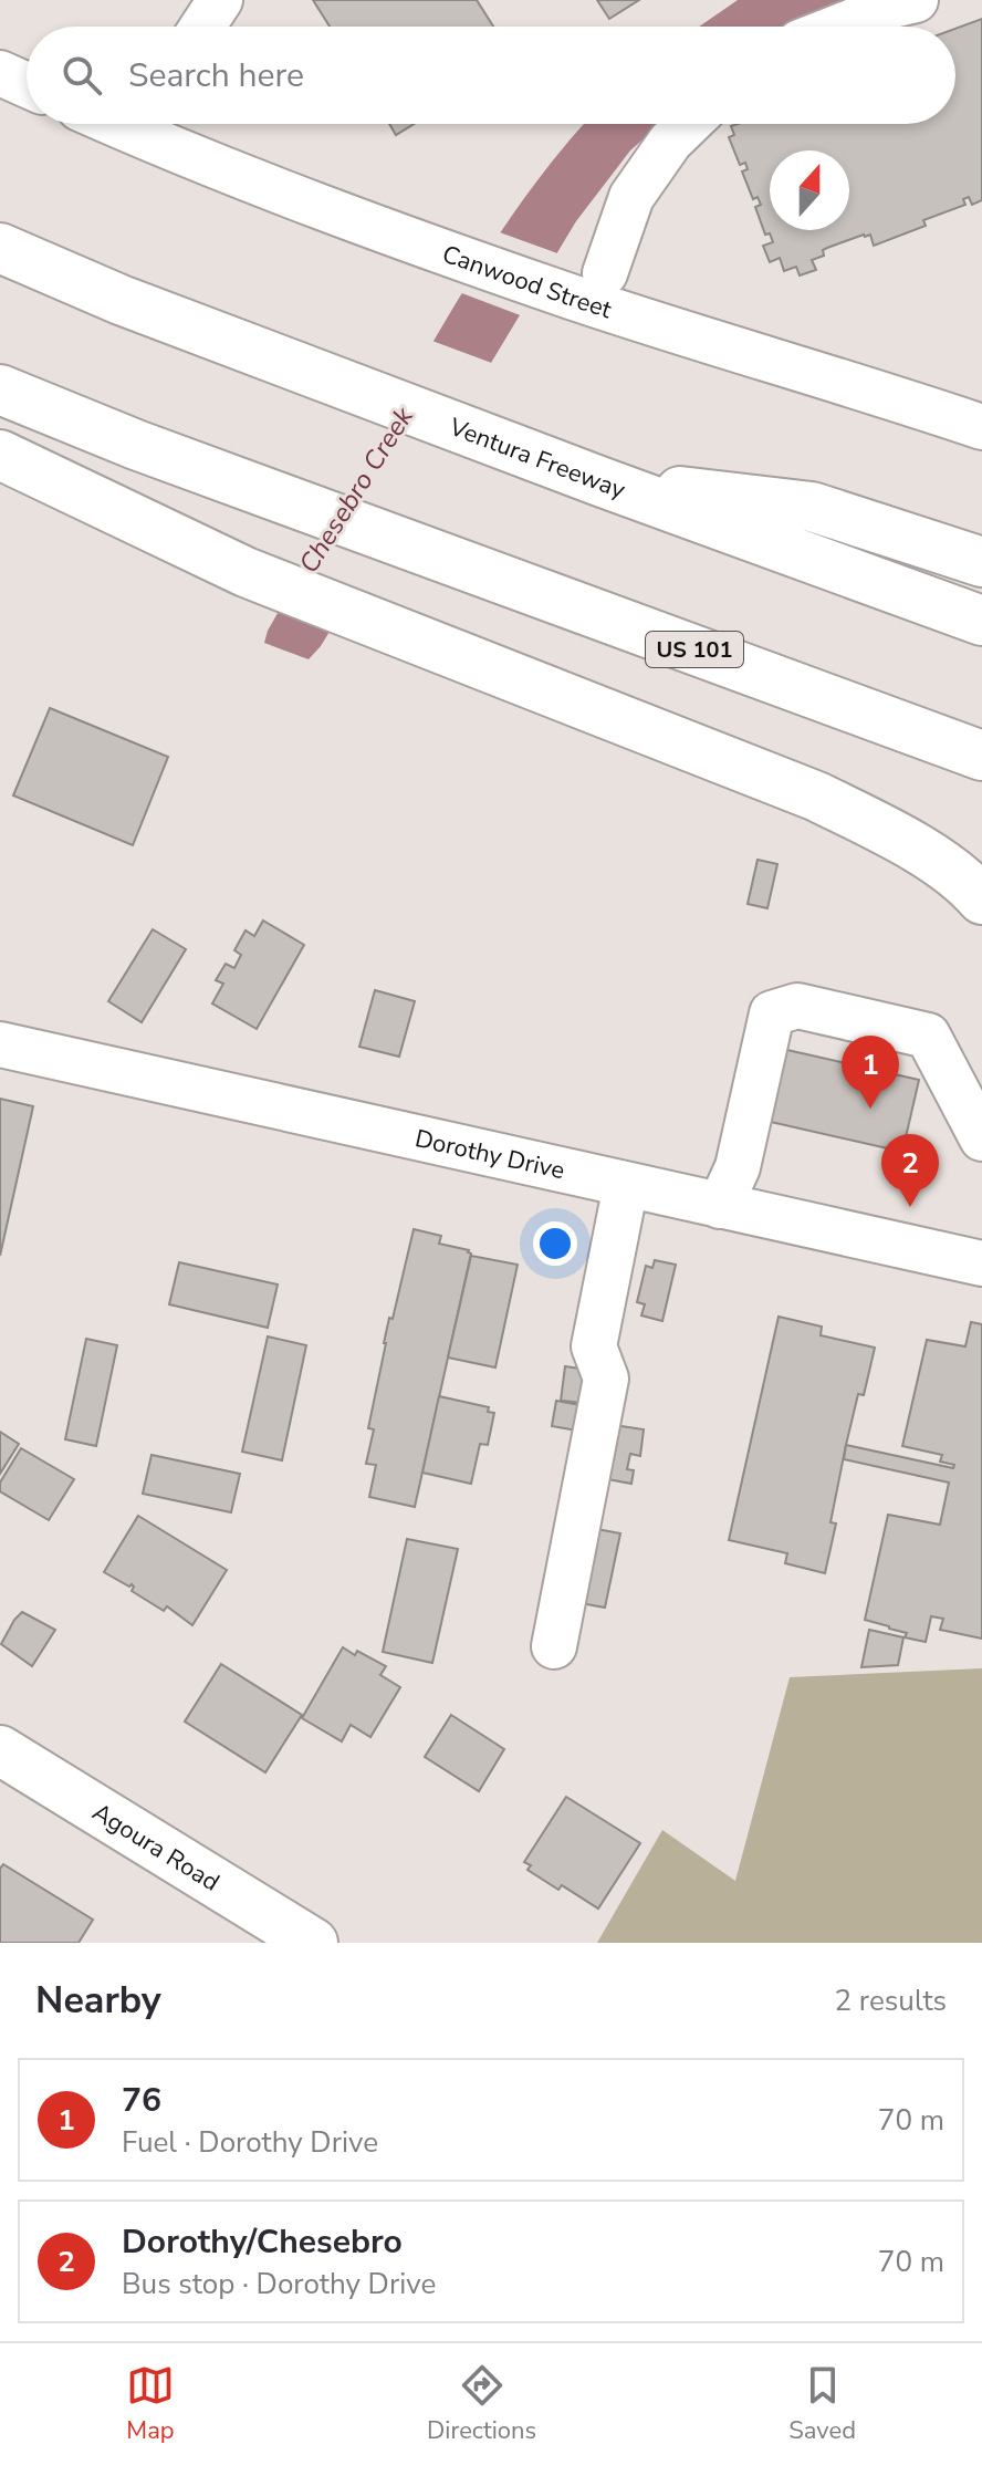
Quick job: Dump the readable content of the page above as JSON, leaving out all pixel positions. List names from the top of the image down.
{
  "streets": {
    "main road": ["Ventura Freeway", "US 101", "Agoura Road"],
    "street": ["Canwood Street", "Dorothy Drive"]
  },
  "water": ["Chesebro Creek"],
  "north": "top",
  "page": {
    "search": "Search here",
    "pins": ["1", "2"],
    "heading": ["Nearby", "2 results"],
    "list": [
      {
        "mark": "1",
        "name": "76",
        "note": "Fuel · Dorothy Drive",
        "value": "70 m"
      },
      {
        "mark": "2",
        "name": "Dorothy/Chesebro",
        "note": "Bus stop · Dorothy Drive",
        "value": "70 m"
      }
    ],
    "nav": ["Map", "Directions", "Saved"]
  }
}
